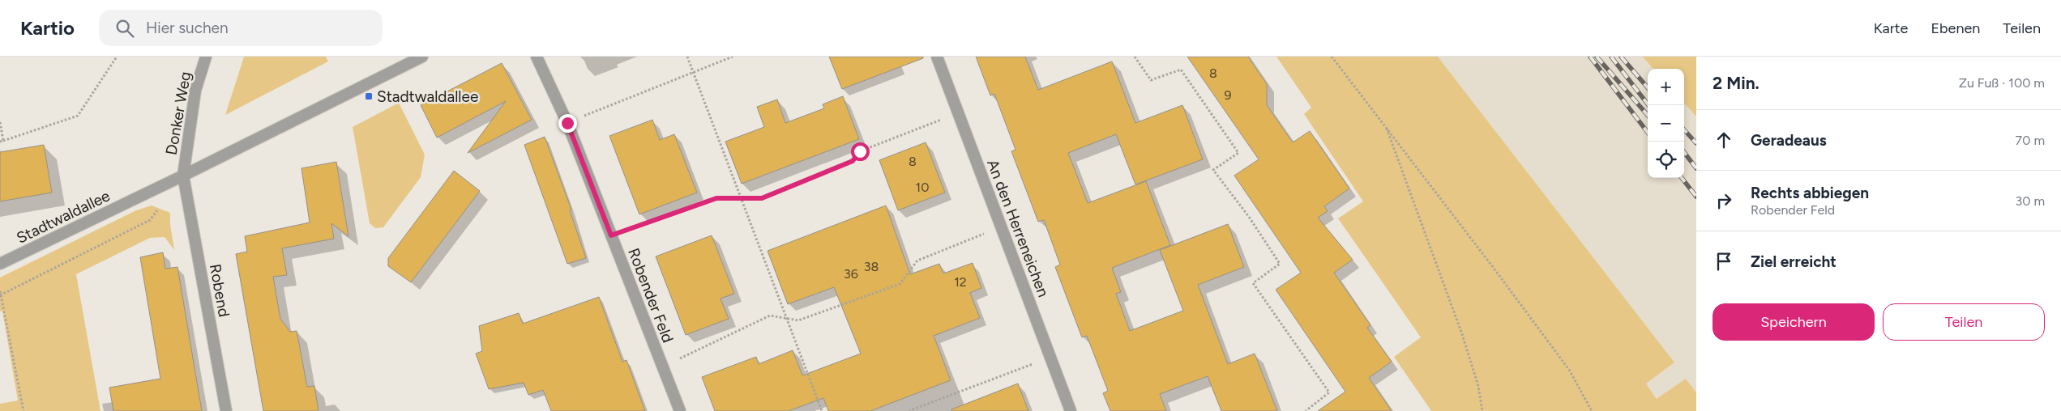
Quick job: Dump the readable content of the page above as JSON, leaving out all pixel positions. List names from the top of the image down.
{
  "streets": {
    "street": [
      "Donker Weg",
      "Stadtwaldallee",
      "An den Herreneichen",
      "Robend",
      "Robender Feld"
    ]
  },
  "crossings": [
    ["Donker Weg", "Stadtwaldallee"],
    ["Donker Weg", "Robend"],
    ["Stadtwaldallee", "Robend"]
  ],
  "places": {
    "transit": ["Stadtwaldallee"]
  },
  "house_numbers": [
    "8",
    "9",
    "8",
    "10",
    "38",
    "36",
    "12"
  ],
  "page": {
    "header": "Kartio",
    "search": "Hier suchen",
    "nav": ["Karte", "Ebenen", "Teilen"],
    "heading": ["2 Min.", "Zu Fuß · 100 m"],
    "map_buttons": ["+", "−"],
    "list": [
      ["Geradeaus", "70 m"],
      ["Rechts abbiegen", "Robender Feld", "30 m"],
      "Ziel erreicht"
    ],
    "buttons": ["Speichern", "Teilen"]
  }
}
